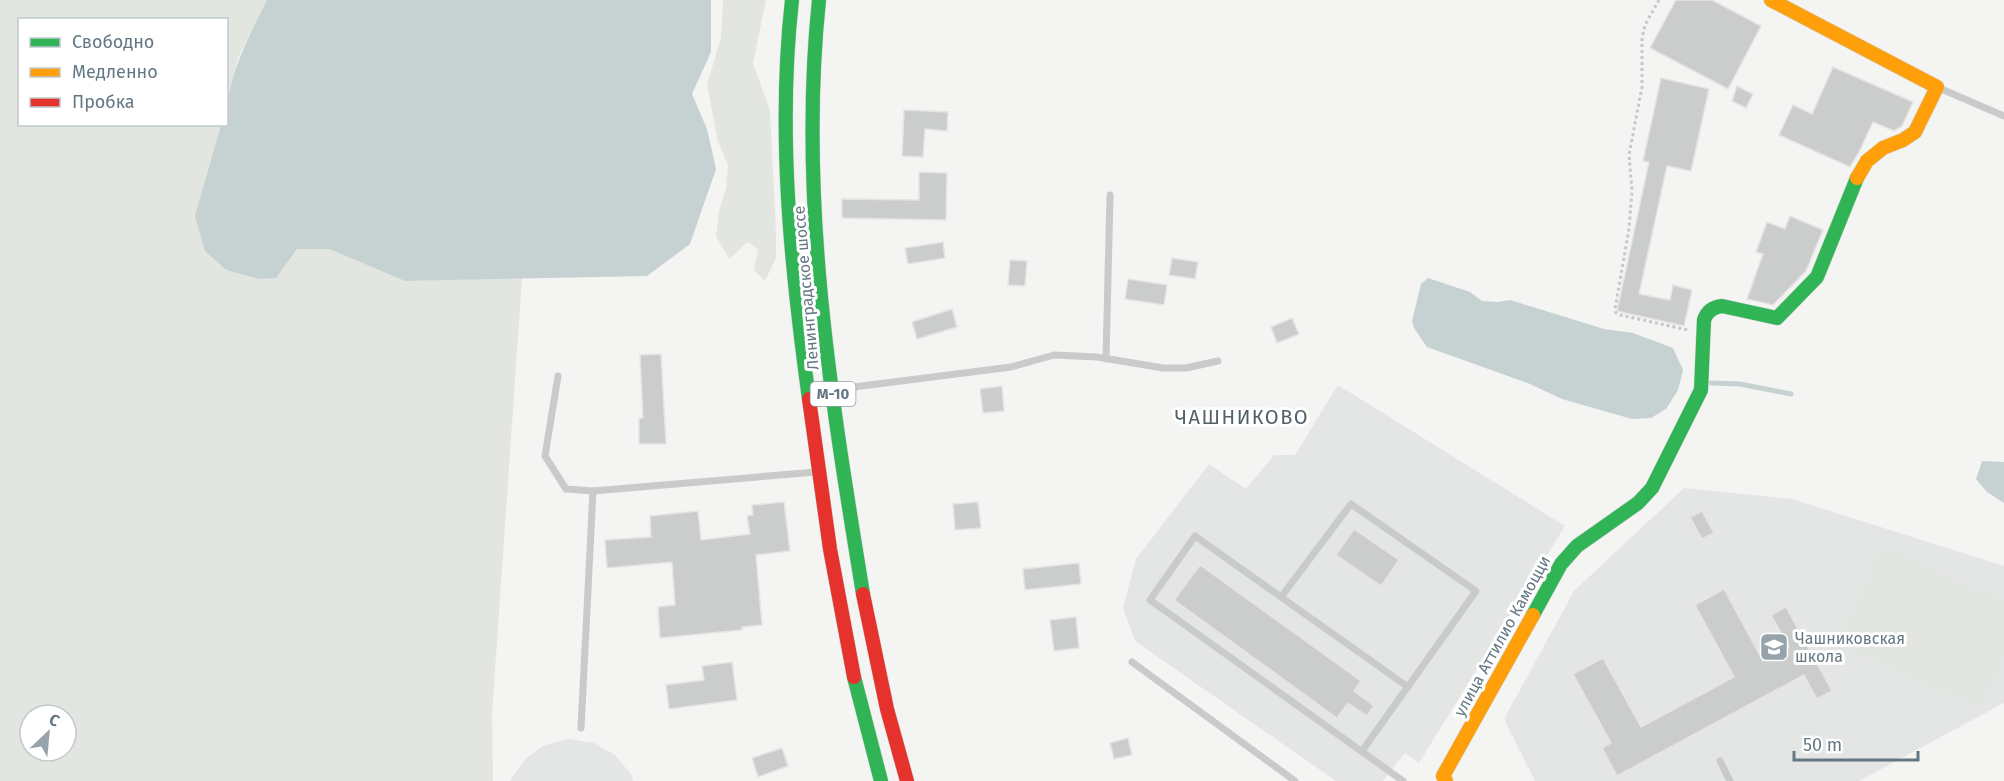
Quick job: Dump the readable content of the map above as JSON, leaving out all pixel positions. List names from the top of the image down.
{
  "streets": {
    "main road": ["Ленинградское шоссе", "М-10", "улица Аттилио Камоцци"]
  },
  "districts": ["ЧАШНИКОВО"],
  "places": {
    "school or university": ["Чашниковская школа"]
  },
  "legend": ["Свободно", "Медленно", "Пробка"],
  "scale_bar": "50 m",
  "north": "top right"
}
